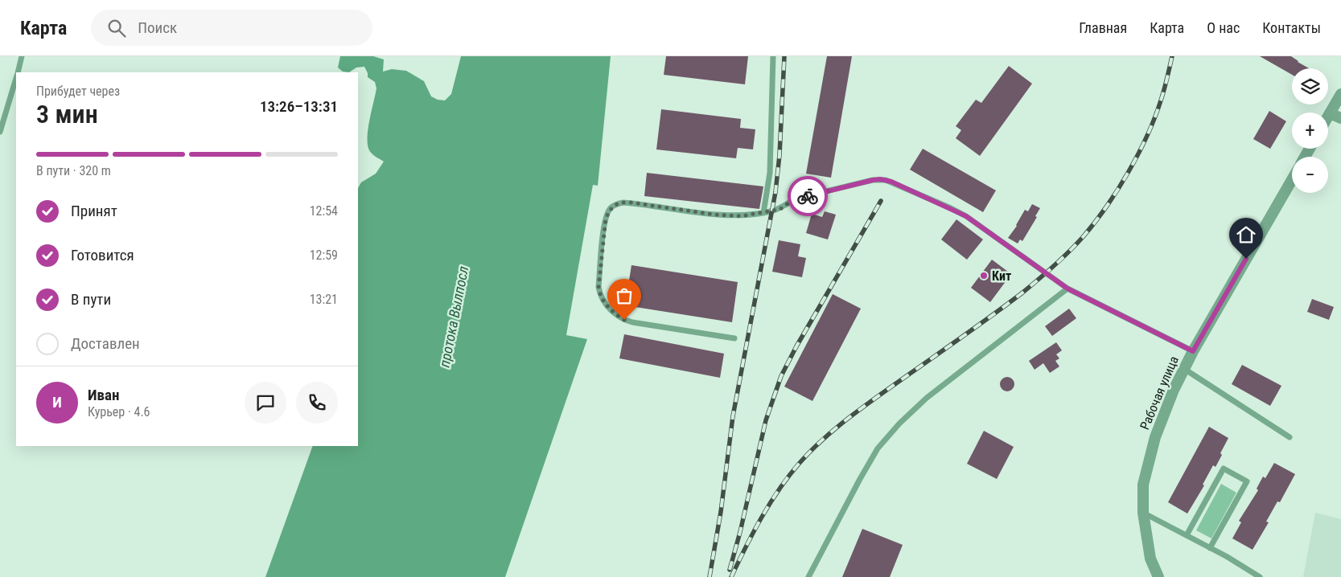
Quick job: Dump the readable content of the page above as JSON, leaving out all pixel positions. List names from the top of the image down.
{
  "streets": {
    "street": ["Рабочая улица"]
  },
  "water": ["протока Вылпосл"],
  "places": ["Кит"],
  "page": {
    "header": "Карта",
    "search": "Поиск",
    "nav": [
      "Главная",
      "Карта",
      "О нас",
      "Контакты"
    ],
    "map_buttons": ["+", "−"],
    "heading": ["3 мин", "Прибудет через", "13:26–13:31"],
    "panel": ["Иван", "Курьер · 4.6"],
    "bar": "В пути · 320 m",
    "list": [
      ["Принят", "12:54"],
      ["Готовится", "12:59"],
      ["В пути", "13:21"],
      "Доставлен"
    ],
    "round": "И"
  }
}
